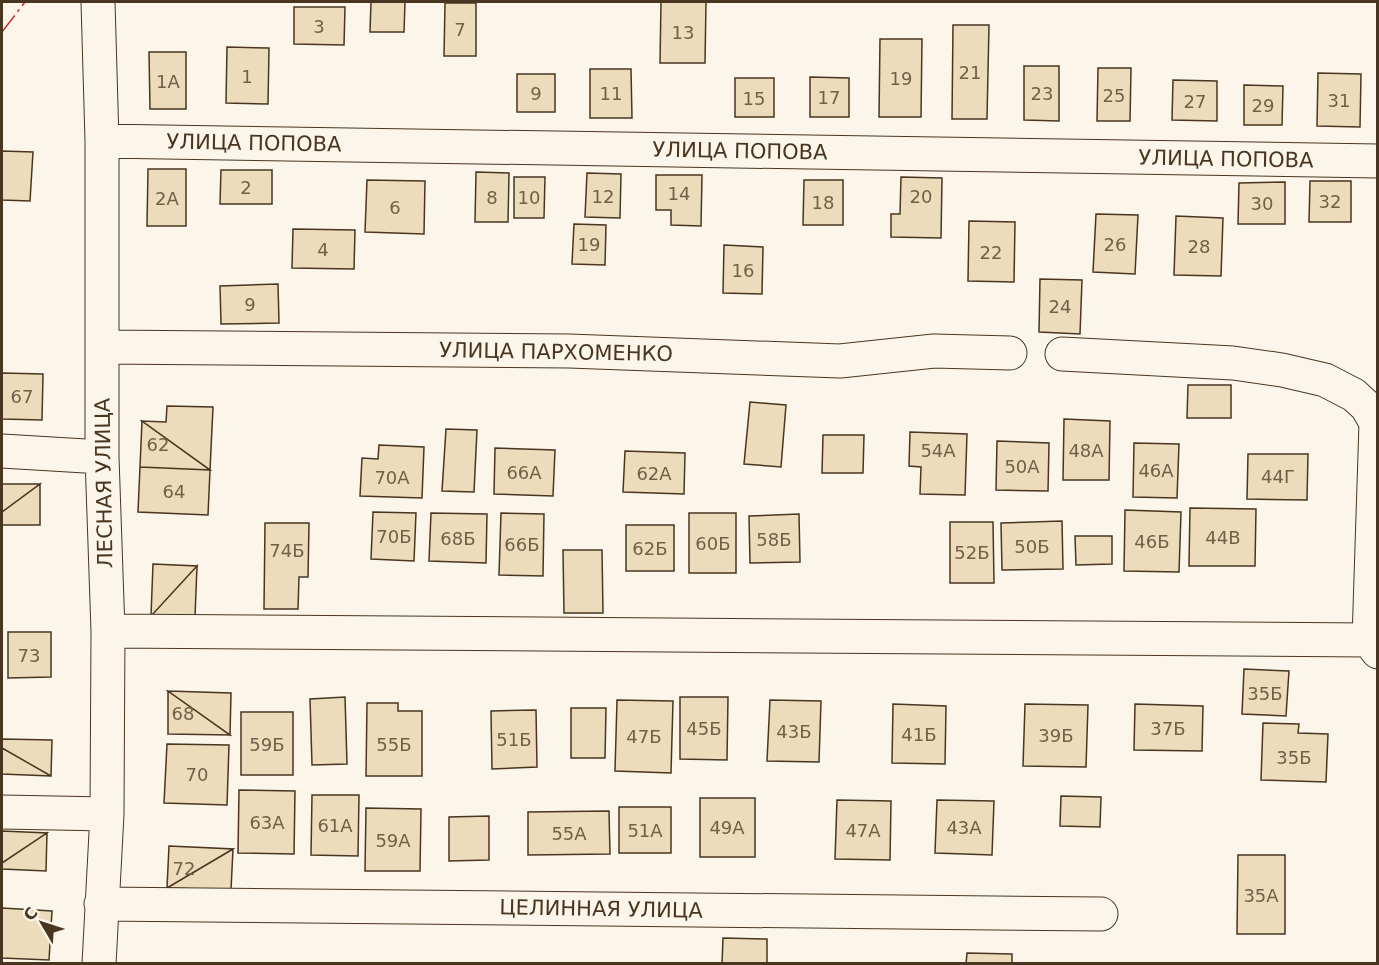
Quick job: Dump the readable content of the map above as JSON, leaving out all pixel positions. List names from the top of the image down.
{
  "streets": {
    "street": [
      "УЛИЦА ПОПОВА",
      "УЛИЦА ПАРХОМЕНКО",
      "ЛЕСНАЯ УЛИЦА",
      "ЦЕЛИННАЯ УЛИЦА"
    ]
  },
  "crossings": [
    ["УЛИЦА ПОПОВА", "ЛЕСНАЯ УЛИЦА"],
    ["УЛИЦА ПАРХОМЕНКО", "ЛЕСНАЯ УЛИЦА"],
    ["ЛЕСНАЯ УЛИЦА", "ЦЕЛИННАЯ УЛИЦА"]
  ],
  "house_numbers": [
    "3",
    "7",
    "13",
    "21",
    "1",
    "19",
    "1А",
    "9",
    "11",
    "23",
    "25",
    "17",
    "15",
    "31",
    "27",
    "29",
    "2",
    "14",
    "12",
    "20",
    "8",
    "10",
    "2А",
    "32",
    "18",
    "30",
    "6",
    "19",
    "26",
    "28",
    "4",
    "22",
    "16",
    "9",
    "24",
    "67",
    "62",
    "54А",
    "48А",
    "50А",
    "46А",
    "66А",
    "62А",
    "44Г",
    "70А",
    "64",
    "70Б",
    "44В",
    "68Б",
    "58Б",
    "46Б",
    "60Б",
    "66Б",
    "50Б",
    "62Б",
    "74Б",
    "52Б",
    "73",
    "35Б",
    "68",
    "45Б",
    "37Б",
    "43Б",
    "41Б",
    "39Б",
    "47Б",
    "51Б",
    "59Б",
    "55Б",
    "35Б",
    "70",
    "63А",
    "61А",
    "49А",
    "43А",
    "51А",
    "47А",
    "55А",
    "59А",
    "72",
    "35А"
  ],
  "north": "top left"
}
